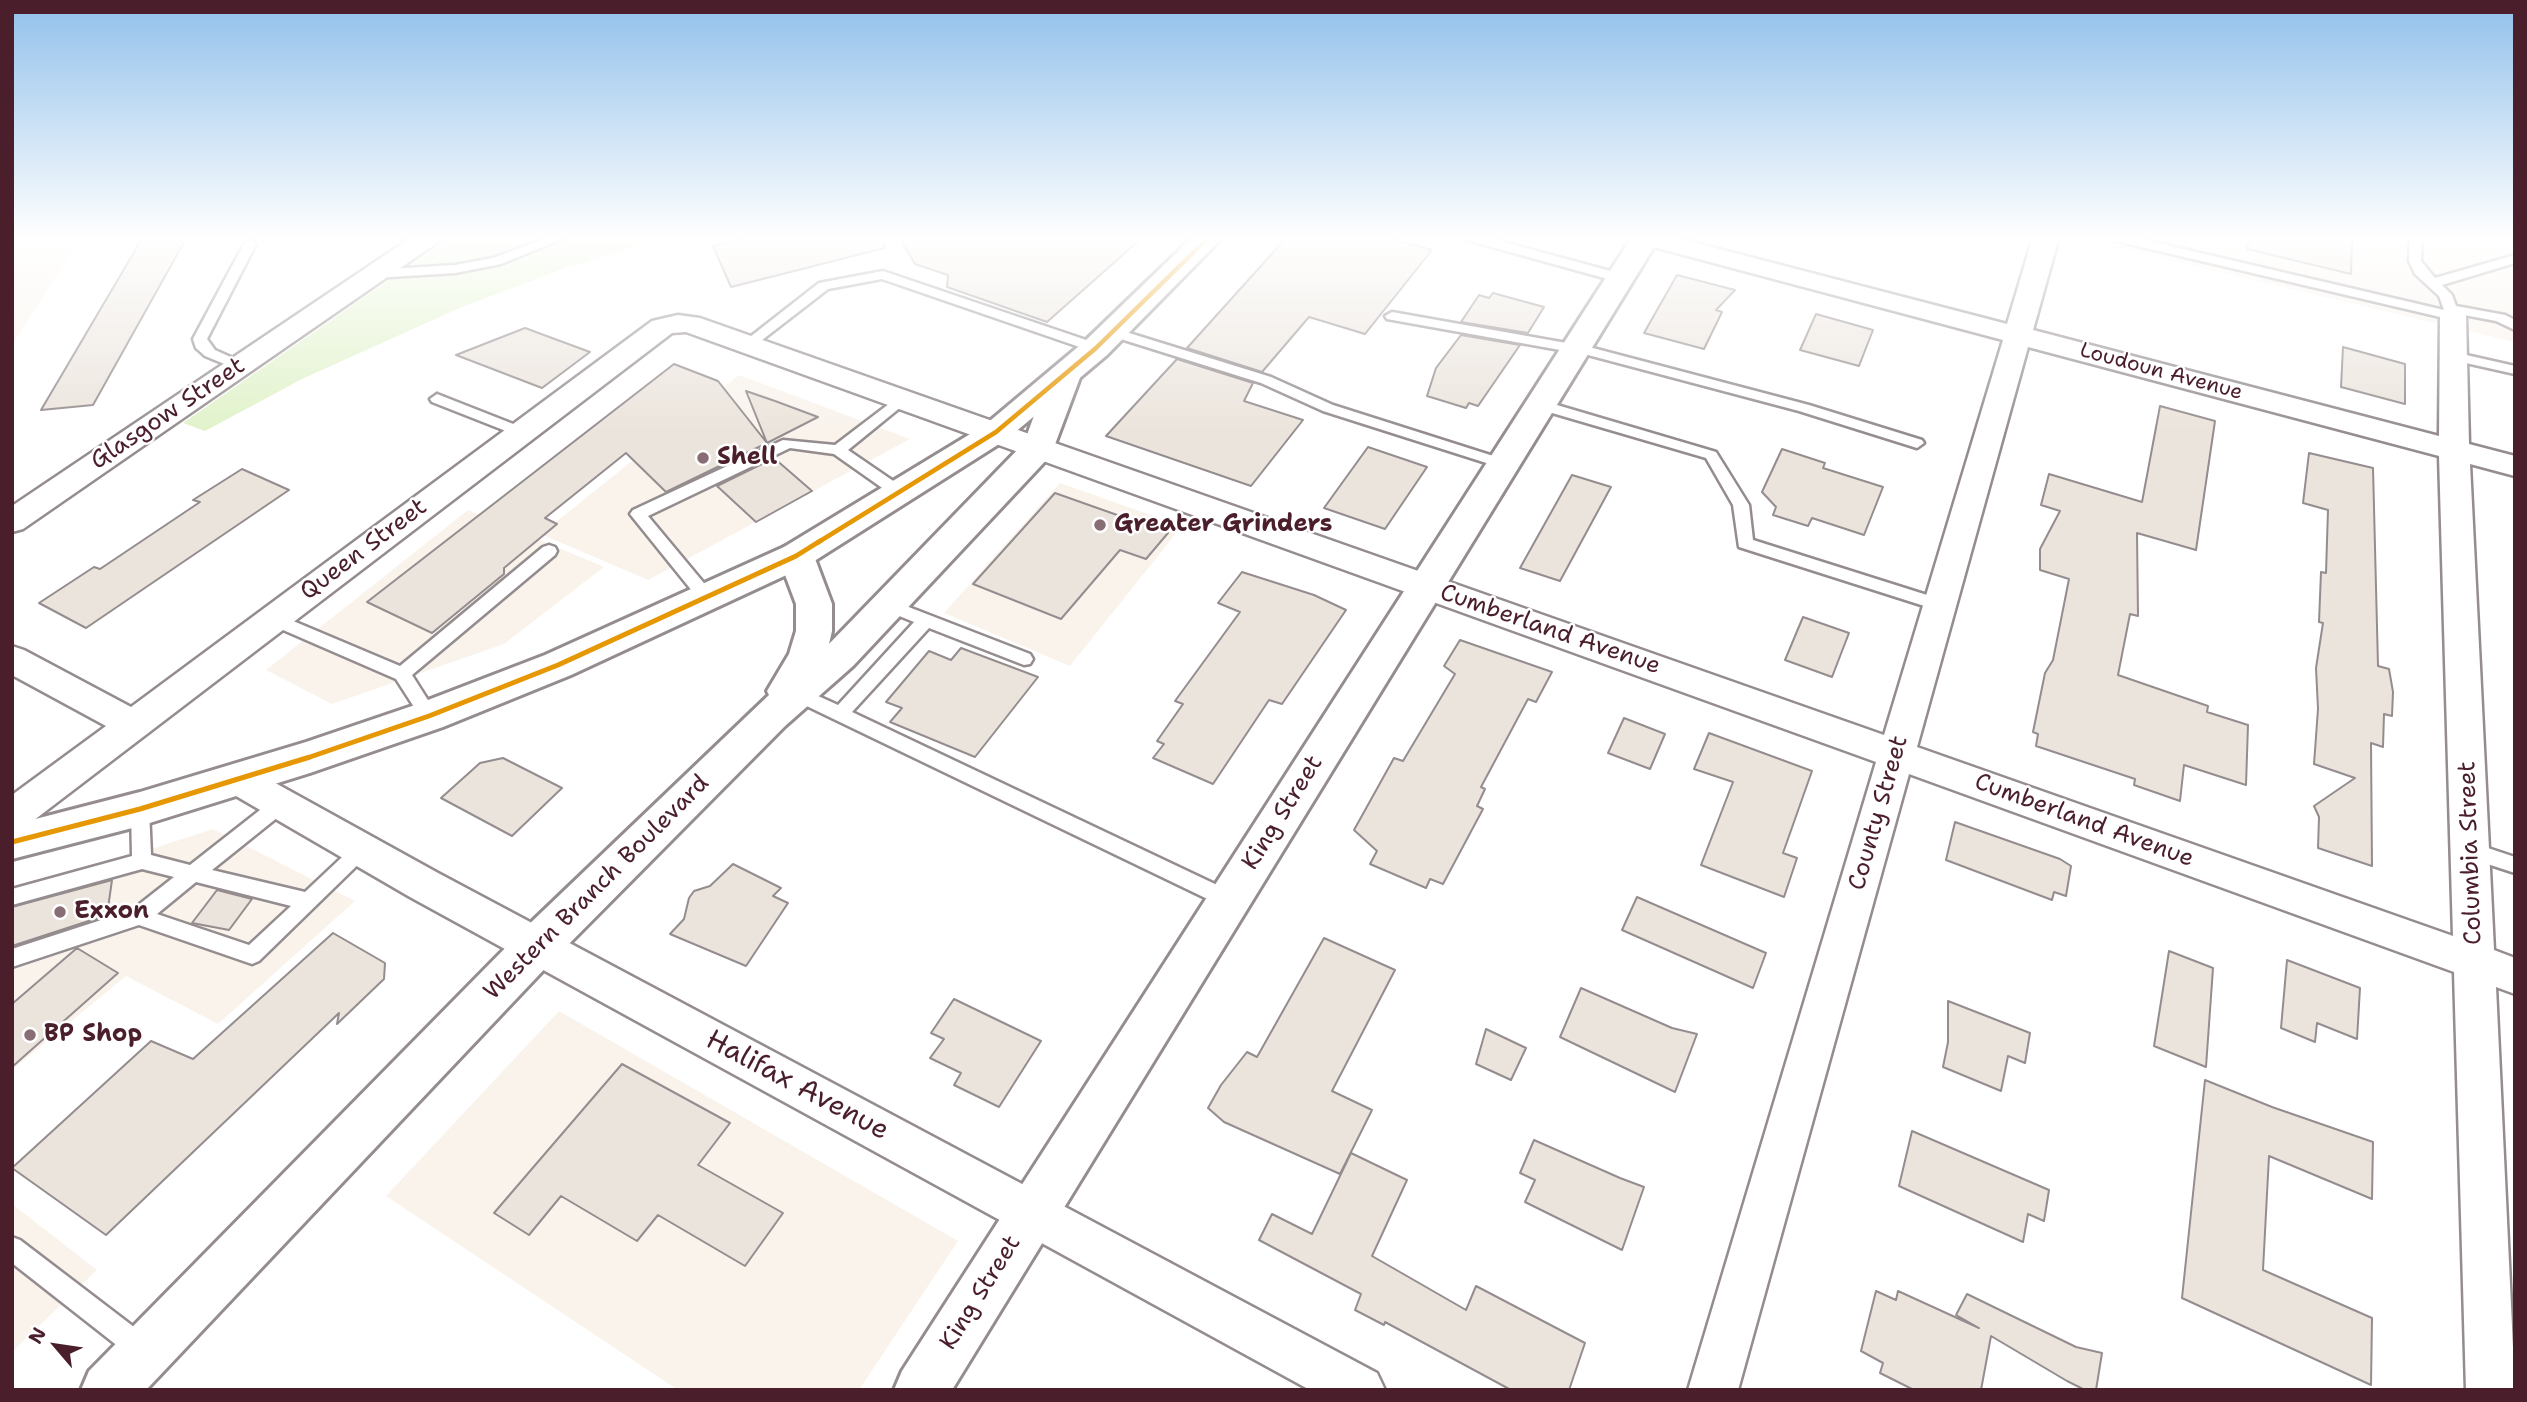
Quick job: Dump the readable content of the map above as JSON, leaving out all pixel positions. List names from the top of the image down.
{
  "streets": {
    "street": [
      "Loudoun Avenue",
      "Glasgow Street",
      "Queen Street",
      "Cumberland Avenue",
      "King Street",
      "County Street",
      "Columbia Street",
      "Western Branch Boulevard",
      "Halifax Avenue"
    ]
  },
  "crossings": [
    ["Loudoun Avenue", "County Street"],
    ["Loudoun Avenue", "Columbia Street"],
    ["Queen Street", "Cumberland Avenue"],
    ["Cumberland Avenue", "King Street"],
    ["Cumberland Avenue", "County Street"],
    ["Cumberland Avenue", "Columbia Street"],
    ["Cumberland Avenue", "Western Branch Boulevard"],
    ["King Street", "Halifax Avenue"],
    ["Western Branch Boulevard", "Halifax Avenue"]
  ],
  "places": [
    "Shell",
    "Greater Grinders",
    "Exxon",
    "BP Shop"
  ],
  "north": "top left"
}
